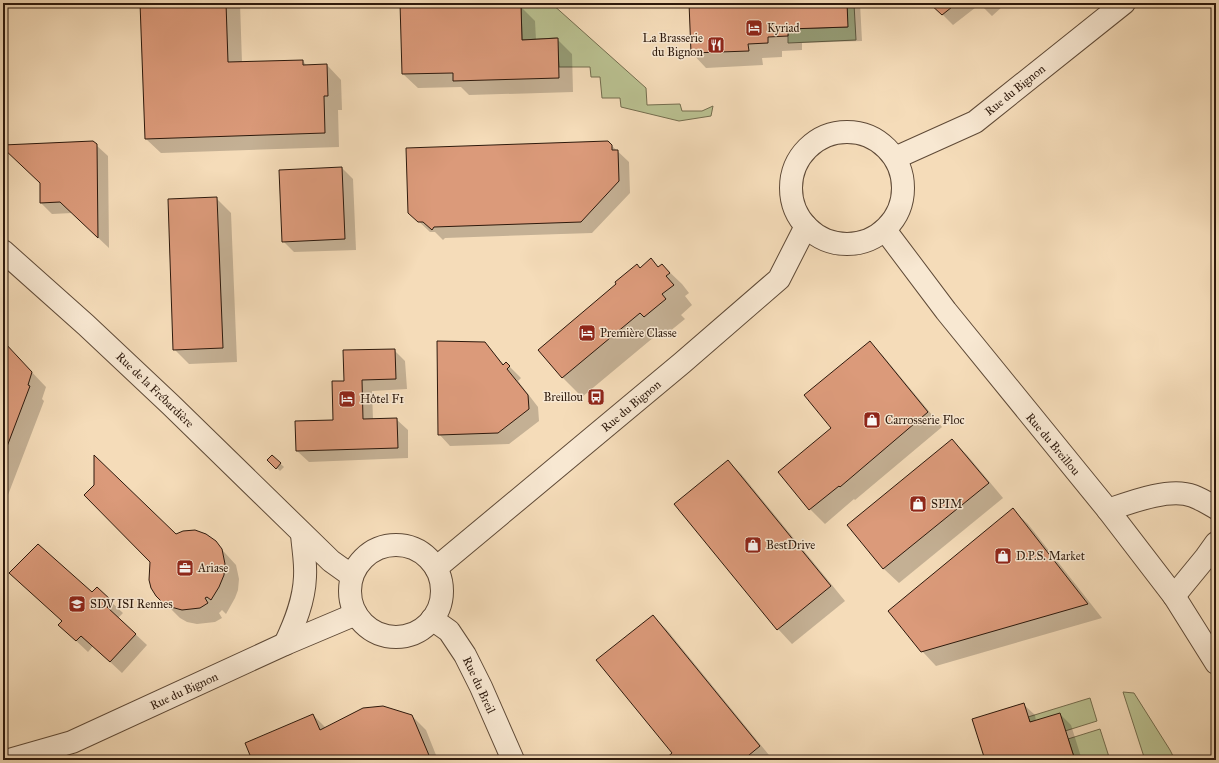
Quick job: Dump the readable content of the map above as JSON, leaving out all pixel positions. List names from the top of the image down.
{
  "streets": {
    "street": [
      "Rue du Bignon",
      "Rue de la Frébardière",
      "Rue du Breillou",
      "Rue du Breil"
    ]
  },
  "crossings": [
    ["Rue du Bignon", "Rue de la Frébardière"],
    ["Rue du Bignon", "Rue du Breillou"],
    ["Rue du Bignon", "Rue du Breil"],
    ["Rue de la Frébardière", "Rue du Breil"]
  ],
  "places": {
    "hotel": ["Kyriad", "Première Classe", "Hôtel F1"],
    "restaurant": ["La Brasserie du Bignon"],
    "bus stop": ["Breillou"],
    "shop": [
      "Carrosserie Floc",
      "SPIM",
      "BestDrive",
      "D.P.S. Market"
    ],
    "office": ["Ariase"],
    "school or university": ["SDV ISI Rennes"]
  }
}
